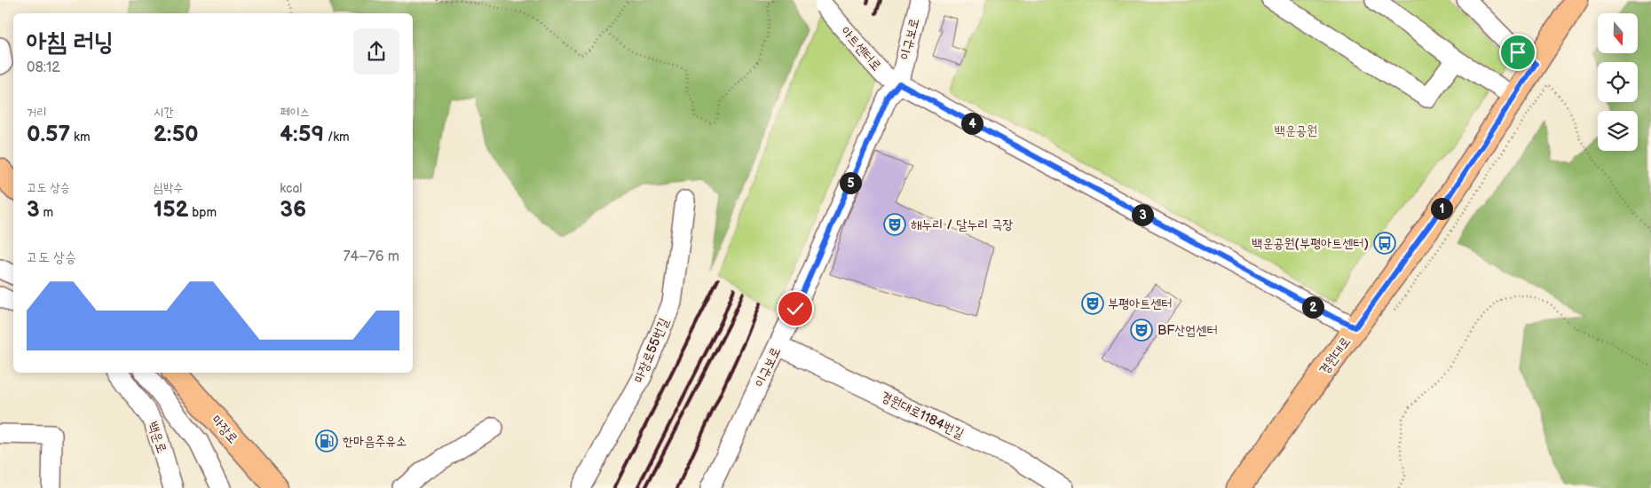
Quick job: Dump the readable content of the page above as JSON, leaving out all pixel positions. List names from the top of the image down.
{
  "streets": {
    "main road": ["경원대로", "마장로"],
    "street": [
      "이규보로",
      "아트센터로",
      "마장로55번길",
      "경원대로1184번길",
      "백운로"
    ]
  },
  "crossings": [
    ["이규보로", "아트센터로"],
    ["이규보로", "경원대로1184번길"],
    ["아트센터로", "경원대로"]
  ],
  "parks": ["백운공원"],
  "places": {
    "theatre": ["해누리 / 달누리 극장", "부평아트센터", "BF산업센터"],
    "bus stop": ["백운공원(부평아트센터)"],
    "fuel station": ["한마음주유소"]
  },
  "north": "bottom",
  "page": {
    "heading": ["아침 러닝", "08:12"],
    "stats": [
      ["거리", "0.57 km"],
      ["시간", "2:50"],
      ["페이스", "4:59 /km"],
      ["고도 상승", "3 m"],
      ["심박수", "152 bpm"],
      ["kcal", "36"]
    ],
    "pins": [
      "4",
      "5",
      "1",
      "3",
      "2"
    ],
    "chart": ["고도 상승", "74–76 m"]
  }
}
